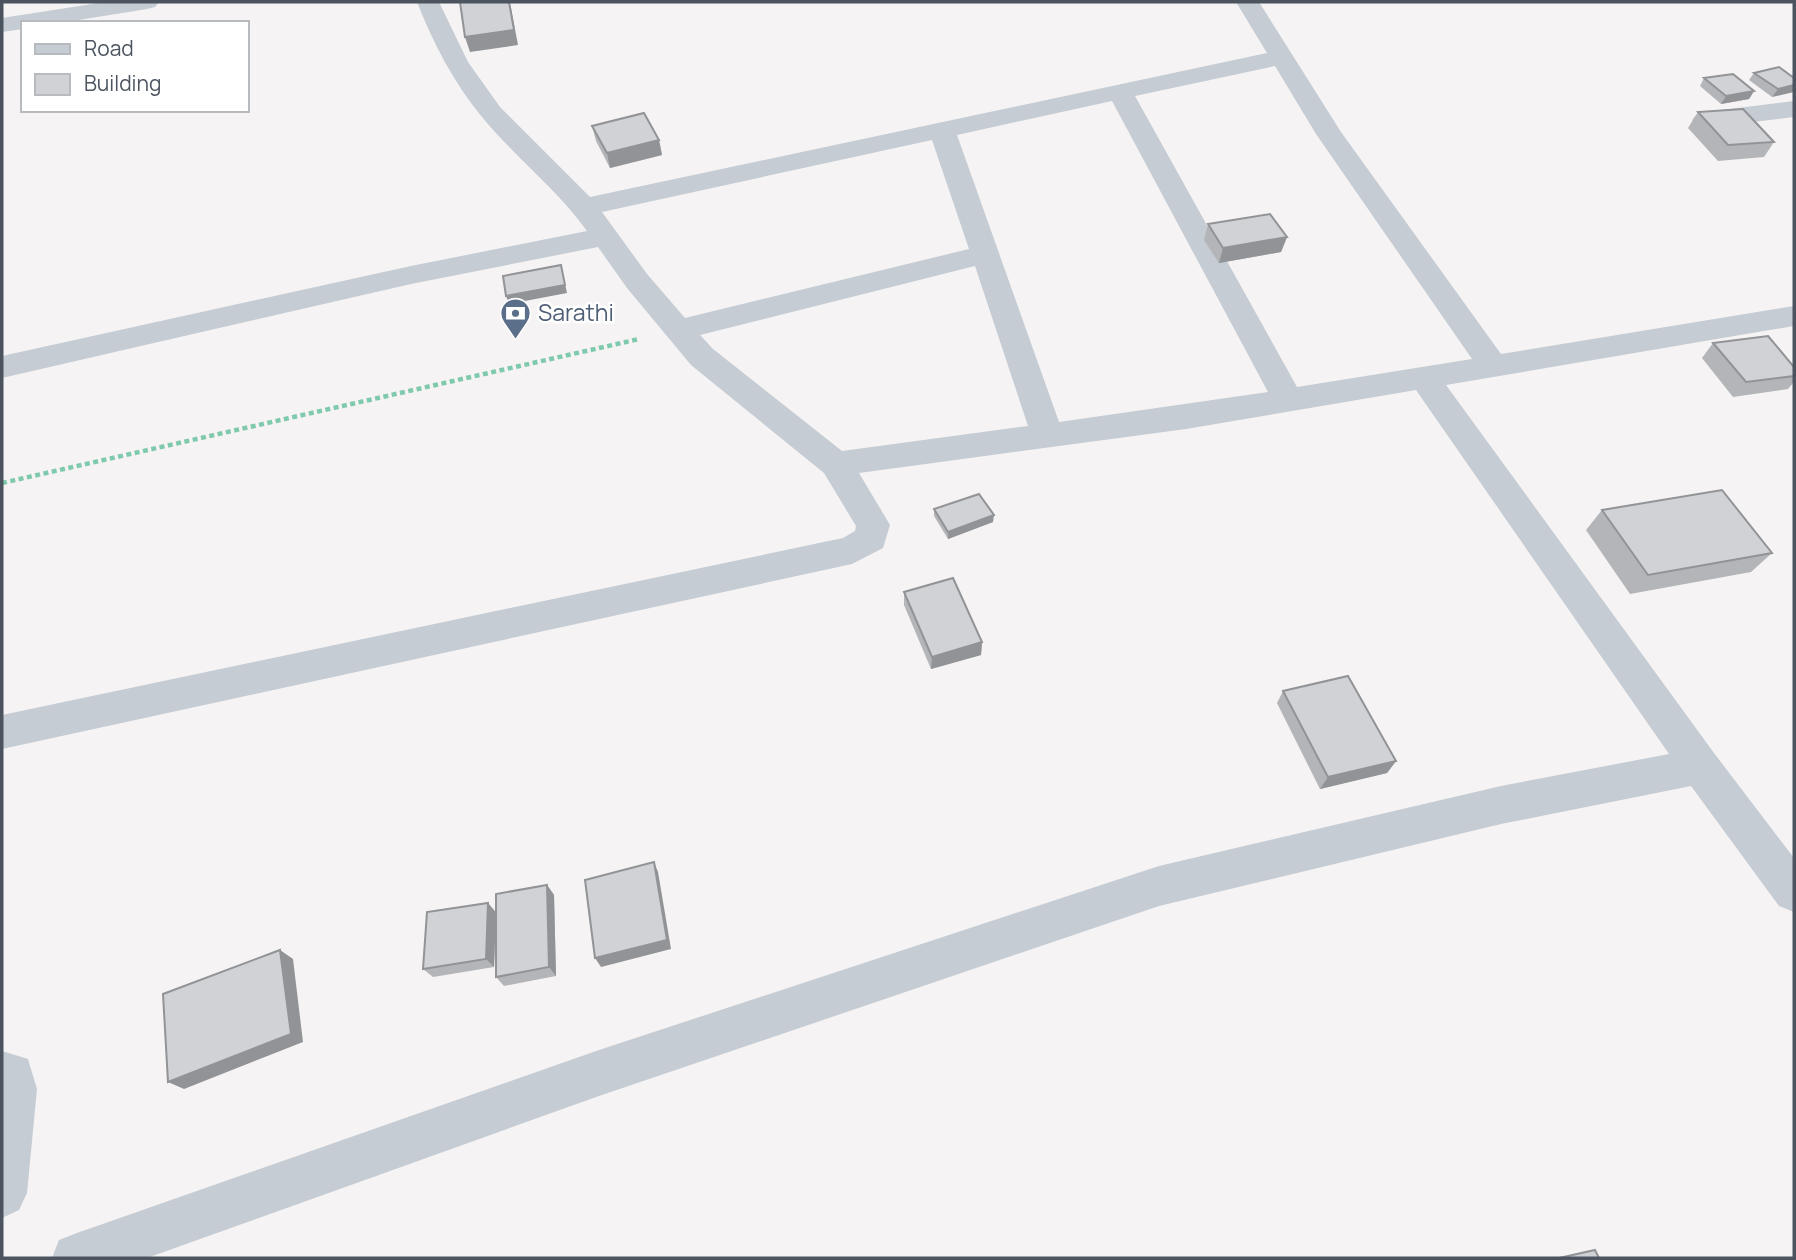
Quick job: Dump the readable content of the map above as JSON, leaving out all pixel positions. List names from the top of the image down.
{
  "places": {
    "bank": ["Sarathi"]
  },
  "legend": ["Road", "Building"]
}
